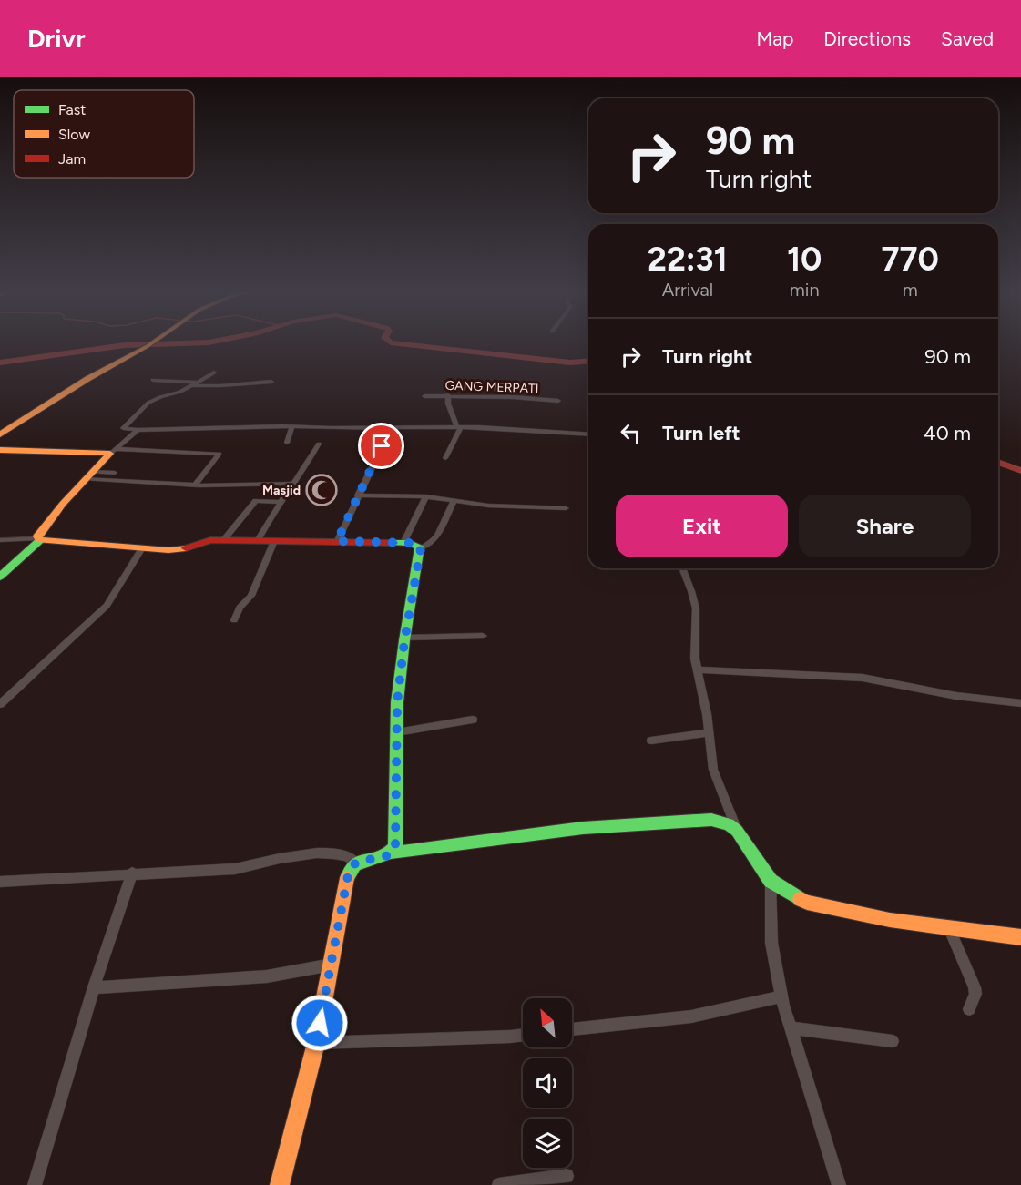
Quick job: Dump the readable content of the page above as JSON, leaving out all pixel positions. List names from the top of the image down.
{
  "streets": {
    "street": ["GANG MERPATI"]
  },
  "places": {
    "mosque": ["Masjid"]
  },
  "legend": ["Fast", "Slow", "Jam"],
  "north": "top left",
  "page": {
    "header": "Drivr",
    "nav": ["Map", "Directions", "Saved"],
    "turn": ["90 m", "Turn right"],
    "eta": [
      "22:31",
      "Arrival",
      "10",
      "min",
      "770",
      "m"
    ],
    "list": [
      {
        "name": "Turn right",
        "value": "90 m"
      },
      {
        "name": "Turn left",
        "value": "40 m"
      }
    ],
    "buttons": ["Exit", "Share"]
  }
}
